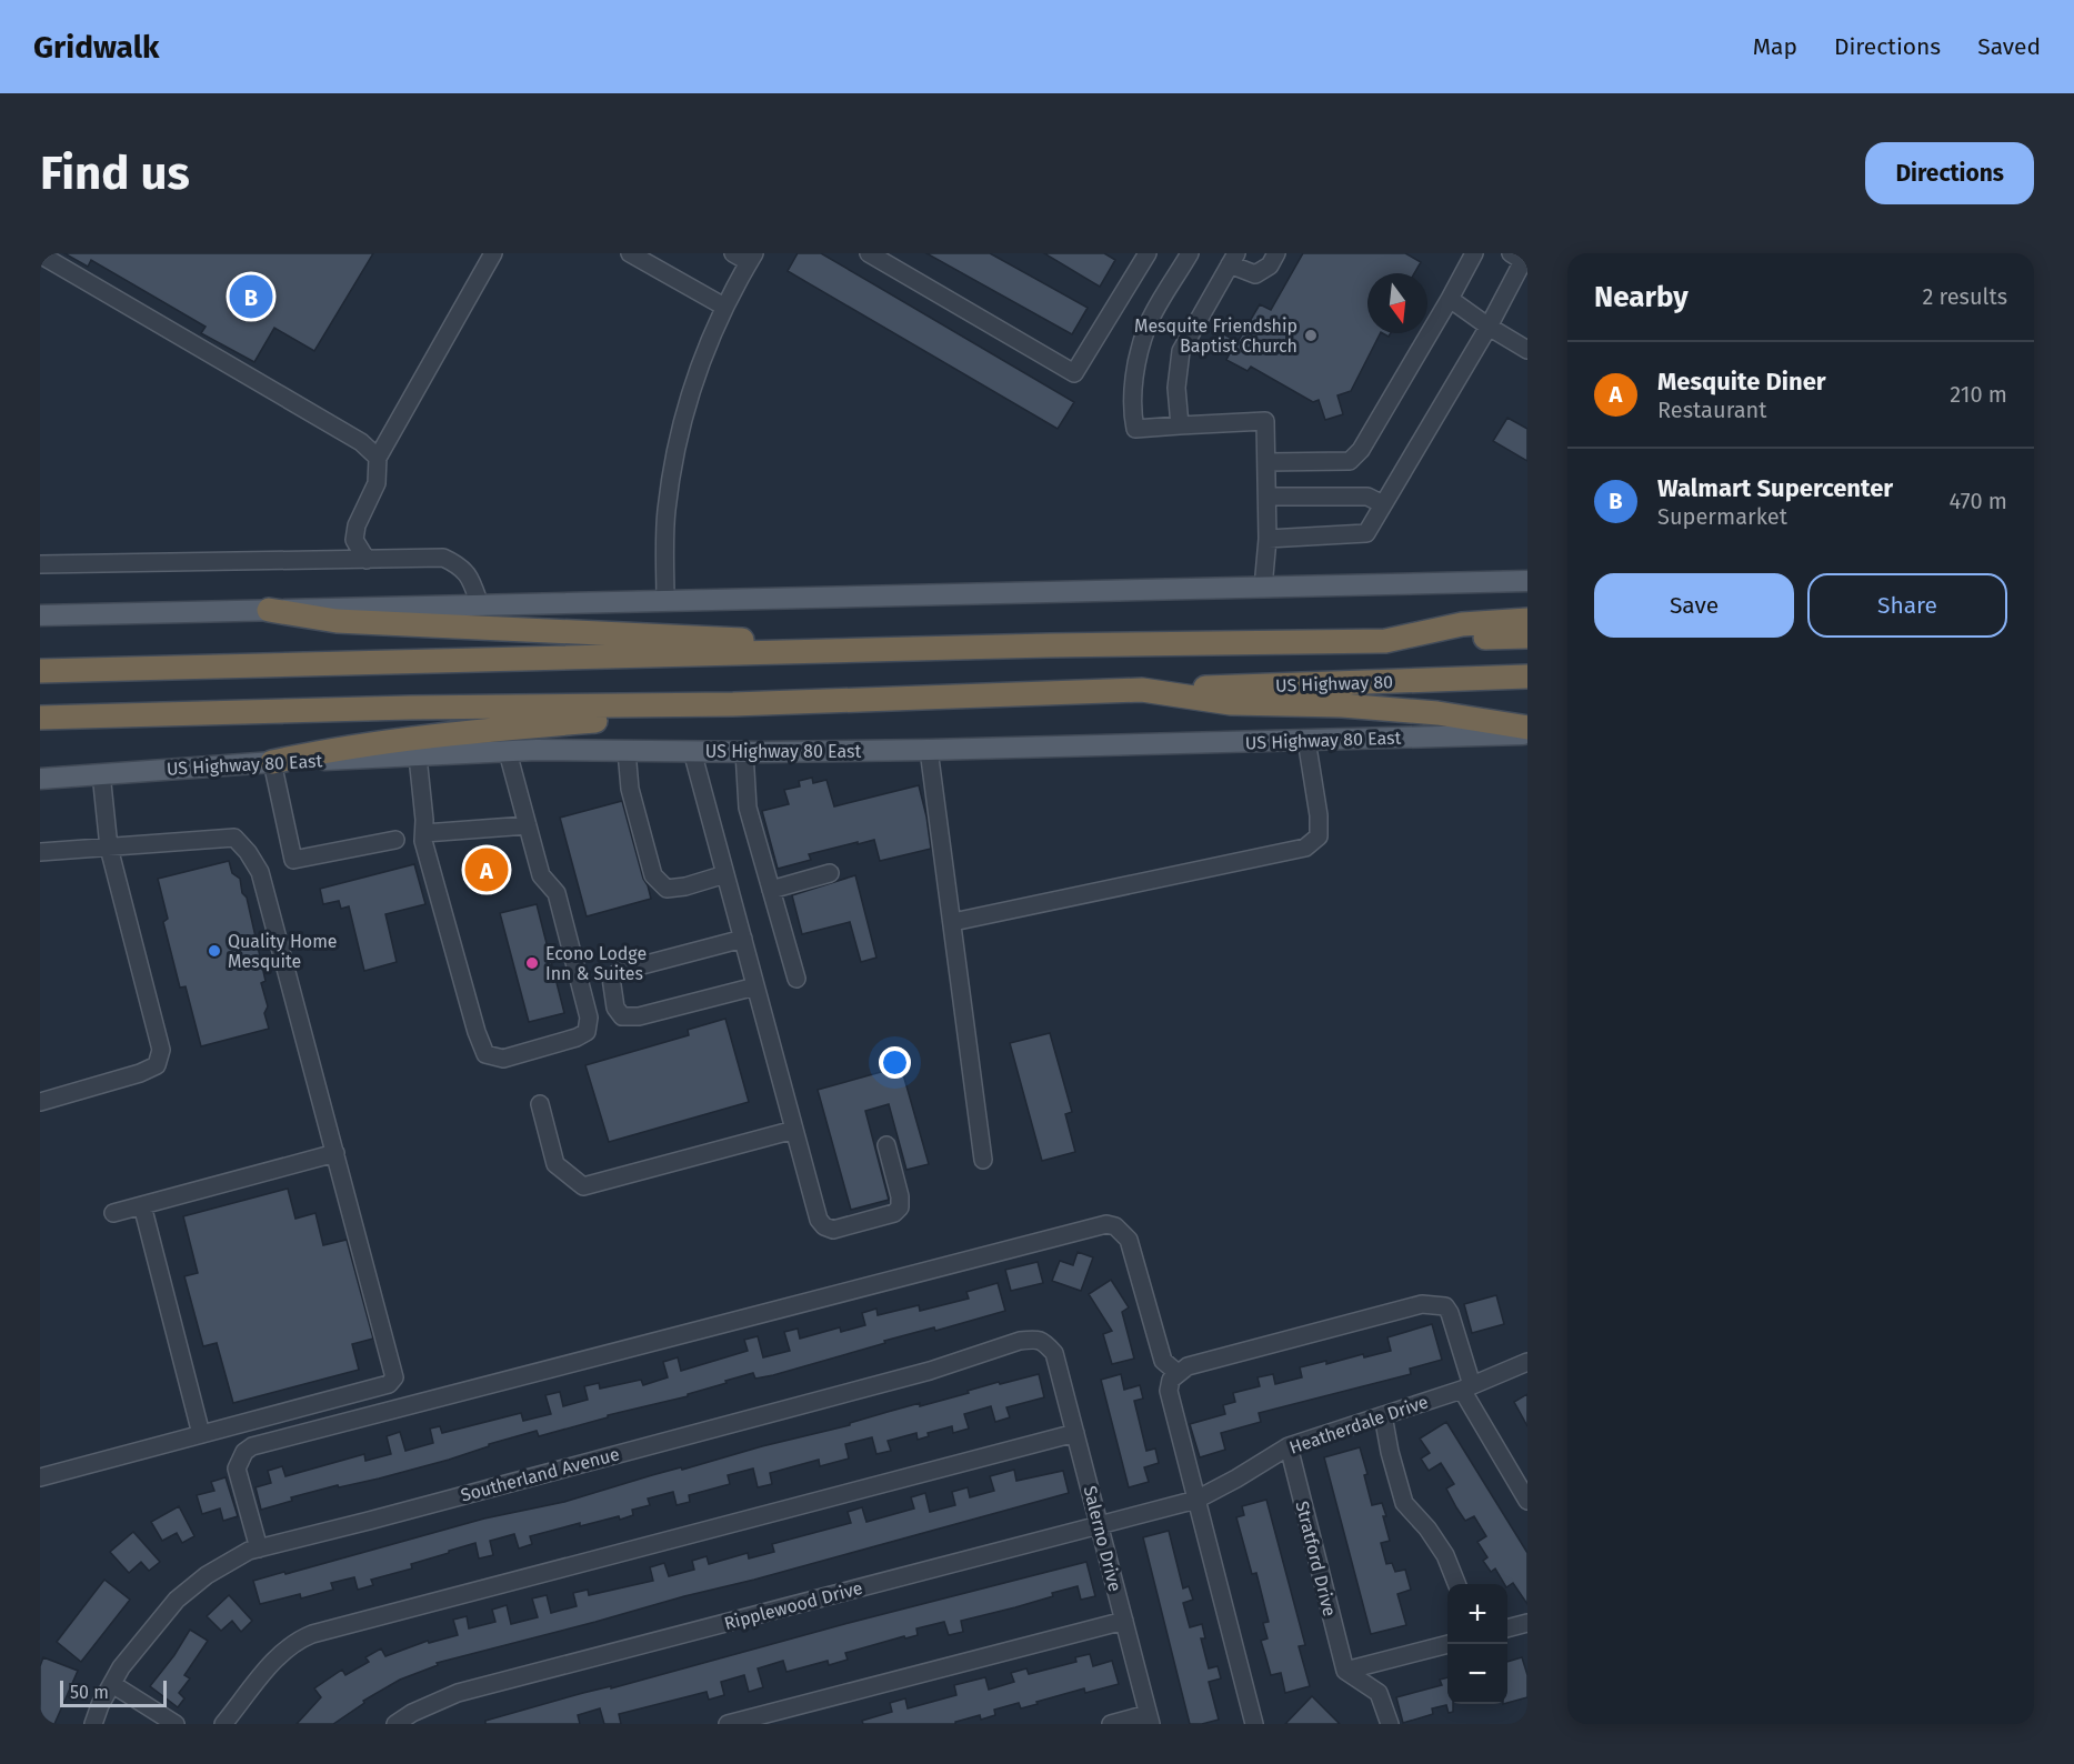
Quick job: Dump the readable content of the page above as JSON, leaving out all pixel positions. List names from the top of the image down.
{
  "streets": {
    "highway": ["US Highway 80"],
    "main road": ["US Highway 80 East"],
    "street": [
      "Heatherdale Drive",
      "Southerland Avenue",
      "Salerno Drive",
      "Stratford Drive",
      "Ripplewood Drive"
    ]
  },
  "crossings": [
    ["Heatherdale Drive", "Stratford Drive"],
    ["Heatherdale Drive", "Ripplewood Drive"],
    ["Southerland Avenue", "Salerno Drive"],
    ["Salerno Drive", "Ripplewood Drive"]
  ],
  "places": ["Mesquite Friendship Baptist Church", "Quality Home Mesquite", "Econo Lodge Inn & Suites"],
  "scale_bar": "50 m",
  "north": "bottom",
  "page": {
    "header": "Gridwalk",
    "nav": ["Map", "Directions", "Saved"],
    "buttons": [
      "Directions",
      ["Save", "Share"]
    ],
    "title": "Find us",
    "heading": ["Nearby", "2 results"],
    "pins": ["B", "A"],
    "list": [
      {
        "mark": "A",
        "name": "Mesquite Diner",
        "note": "Restaurant",
        "value": "210 m"
      },
      {
        "mark": "B",
        "name": "Walmart Supercenter",
        "note": "Supermarket",
        "value": "470 m"
      }
    ],
    "map_buttons": ["+", "−"],
    "scale": "50 m"
  }
}
